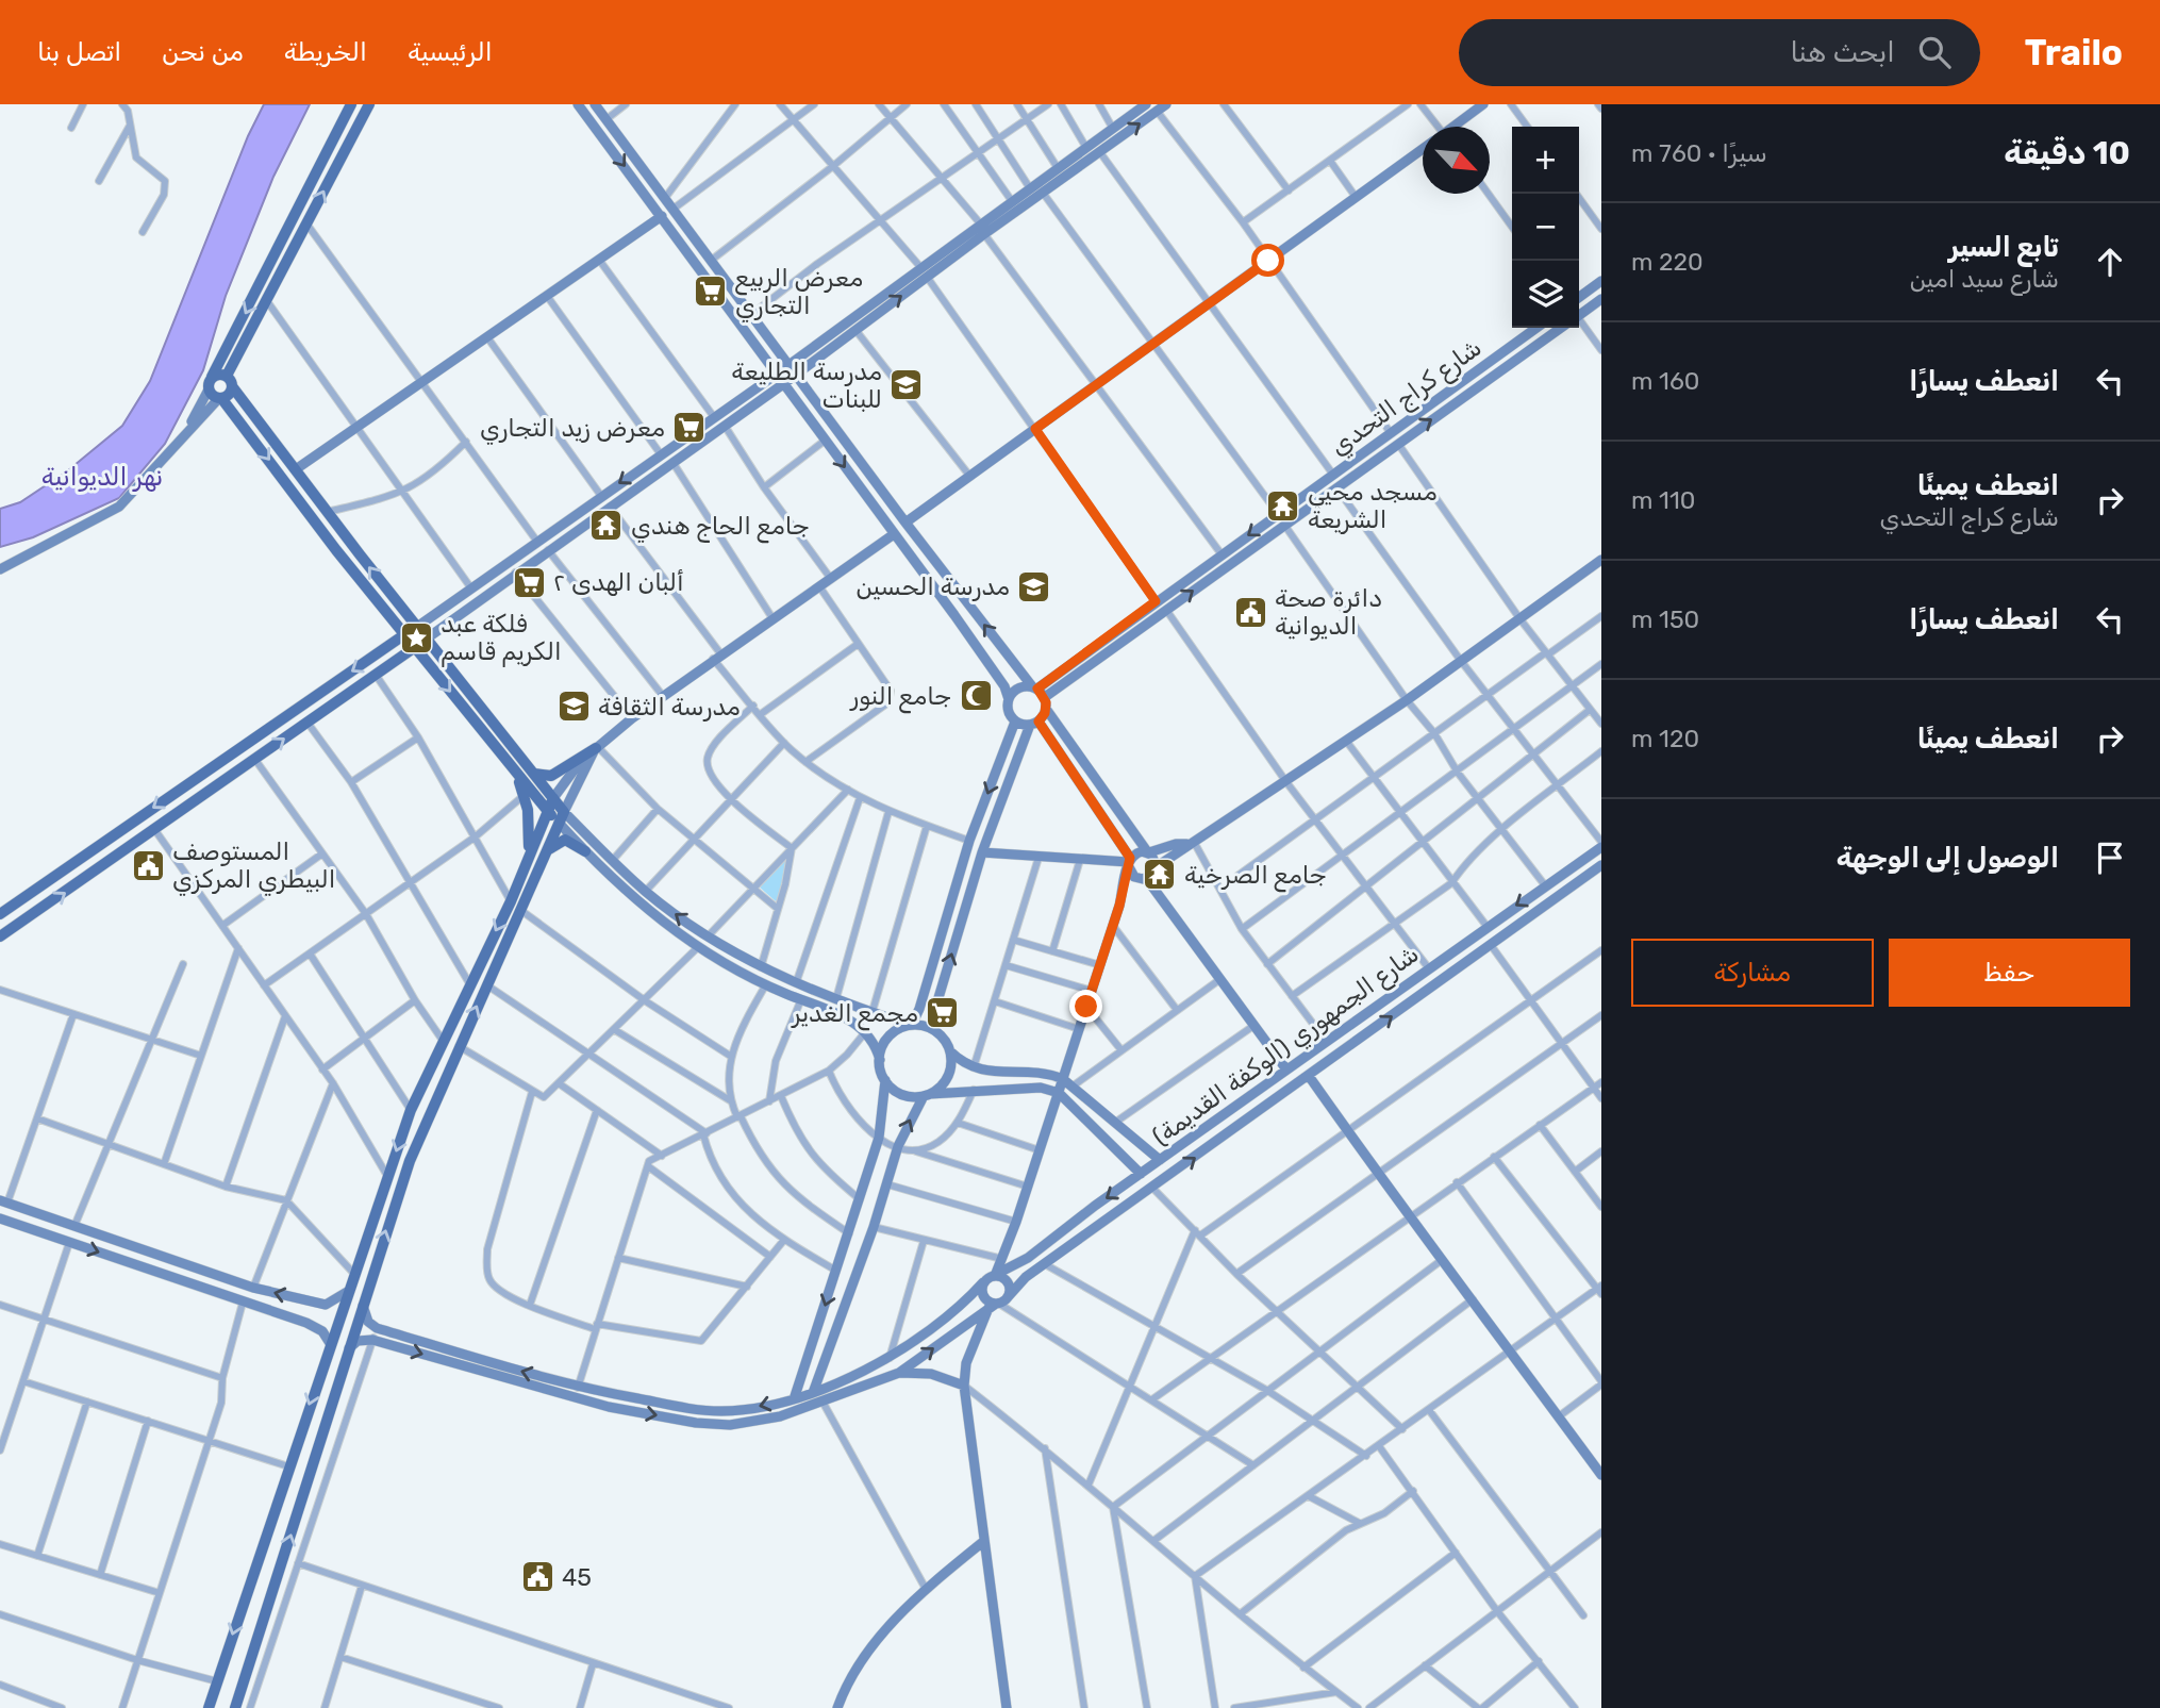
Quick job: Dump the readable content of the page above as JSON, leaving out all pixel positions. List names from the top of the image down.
{
  "streets": {
    "main road": ["شارع كراج التحدي", "شارع الجمهوري (الوكفة القديمة)"]
  },
  "water": ["نهر الديوانية"],
  "places": {
    "supermarket": [
      "معرض الربيع التجاري",
      "معرض زيد التجاري",
      "ألبان الهدى ٢",
      "مجمع الغدير"
    ],
    "school or university": ["مدرسة الطليعة للبنات", "مدرسة الحسين", "مدرسة الثقافة"],
    "temple": ["مسجد محيي الشريعة", "جامع الحاج هندي", "جامع الصرخية"],
    "public building": ["دائرة صحة الديوانية", "المستوصف البيطري المركزي", "45"],
    "place": ["فلكة عبد الكريم قاسم"],
    "mosque": ["جامع النور"]
  },
  "north": "bottom right",
  "page": {
    "header": "Trailo",
    "search": "ابحث هنا",
    "nav": [
      "الرئيسية",
      "الخريطة",
      "من نحن",
      "اتصل بنا"
    ],
    "heading": ["10 دقيقة", "سيرًا · 760 m"],
    "map_buttons": ["+", "−"],
    "list": [
      ["تابع السير", "شارع سيد امين", "220 m"],
      ["انعطف يسارًا", "160 m"],
      ["انعطف يمينًا", "شارع كراج التحدي", "110 m"],
      ["انعطف يسارًا", "150 m"],
      ["انعطف يمينًا", "120 m"],
      "الوصول إلى الوجهة"
    ],
    "buttons": ["حفظ", "مشاركة"]
  }
}
